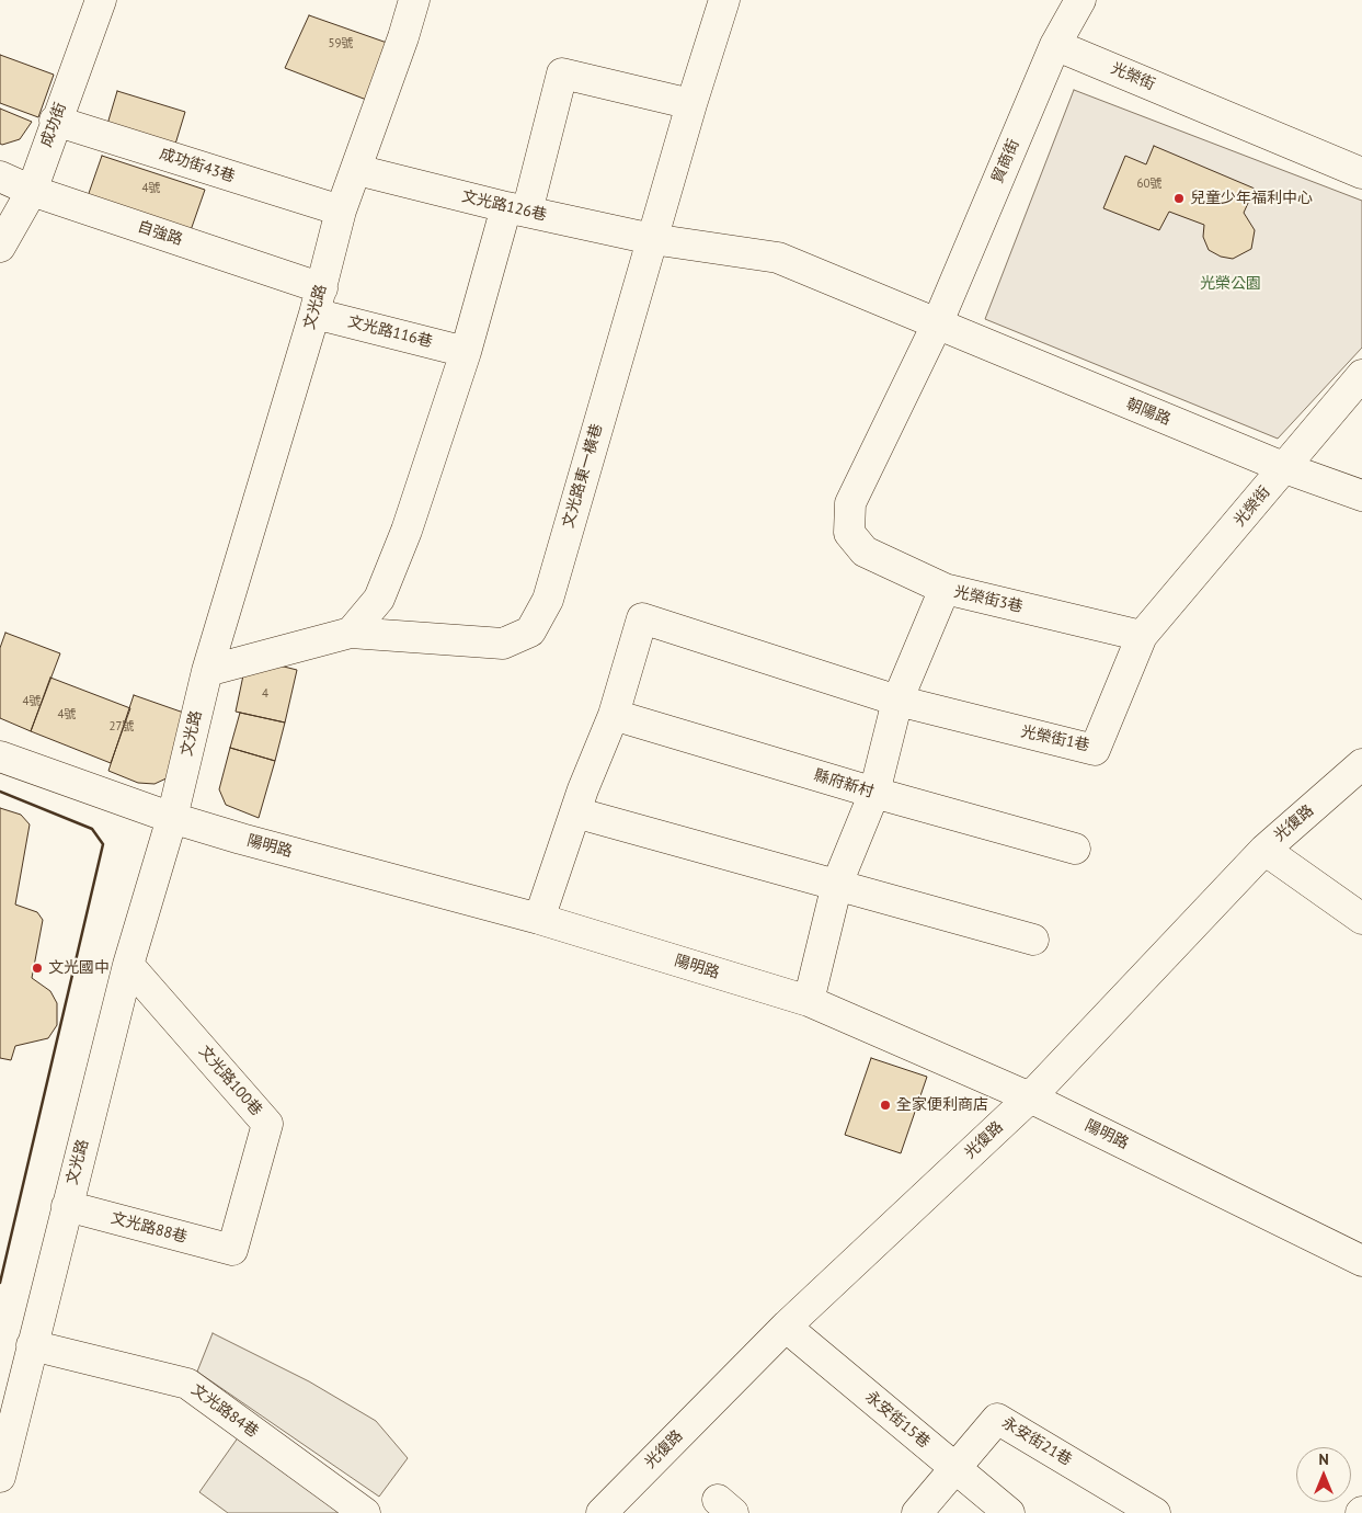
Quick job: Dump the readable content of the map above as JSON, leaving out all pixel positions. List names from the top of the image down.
{
  "streets": {
    "street": [
      "光榮街",
      "成功街",
      "貿商街",
      "成功街43巷",
      "文光路126巷",
      "自強路",
      "文光路",
      "文光路116巷",
      "朝陽路",
      "文光路東一橫巷",
      "光榮街3巷",
      "光榮街1巷",
      "縣府新村",
      "光復路",
      "陽明路",
      "文光路100巷",
      "文光路88巷",
      "文光路84巷",
      "永安街15巷",
      "永安街21巷"
    ]
  },
  "crossings": [
    ["光榮街", "貿商街"],
    ["光榮街", "朝陽路"],
    ["光榮街", "光榮街3巷"],
    ["光榮街", "光榮街1巷"],
    ["成功街", "成功街43巷"],
    ["成功街", "自強路"],
    ["貿商街", "朝陽路"],
    ["貿商街", "光榮街3巷"],
    ["成功街43巷", "文光路"],
    ["文光路126巷", "文光路"],
    ["文光路126巷", "文光路東一橫巷"],
    ["自強路", "文光路"],
    ["自強路", "文光路116巷"],
    ["文光路", "文光路116巷"],
    ["文光路", "文光路東一橫巷"],
    ["文光路", "陽明路"],
    ["文光路", "文光路100巷"],
    ["文光路", "文光路88巷"],
    ["文光路", "文光路84巷"],
    ["光榮街3巷", "光榮街1巷"],
    ["光復路", "陽明路"],
    ["光復路", "永安街15巷"],
    ["文光路100巷", "文光路88巷"],
    ["永安街15巷", "永安街21巷"]
  ],
  "parks": ["光榮公園"],
  "places": ["兒童少年福利中心", "文光國中", "全家便利商店"],
  "house_numbers": [
    "59號",
    "60號",
    "4號",
    "4",
    "4號",
    "4號",
    "27號"
  ],
  "north": "top"
}
